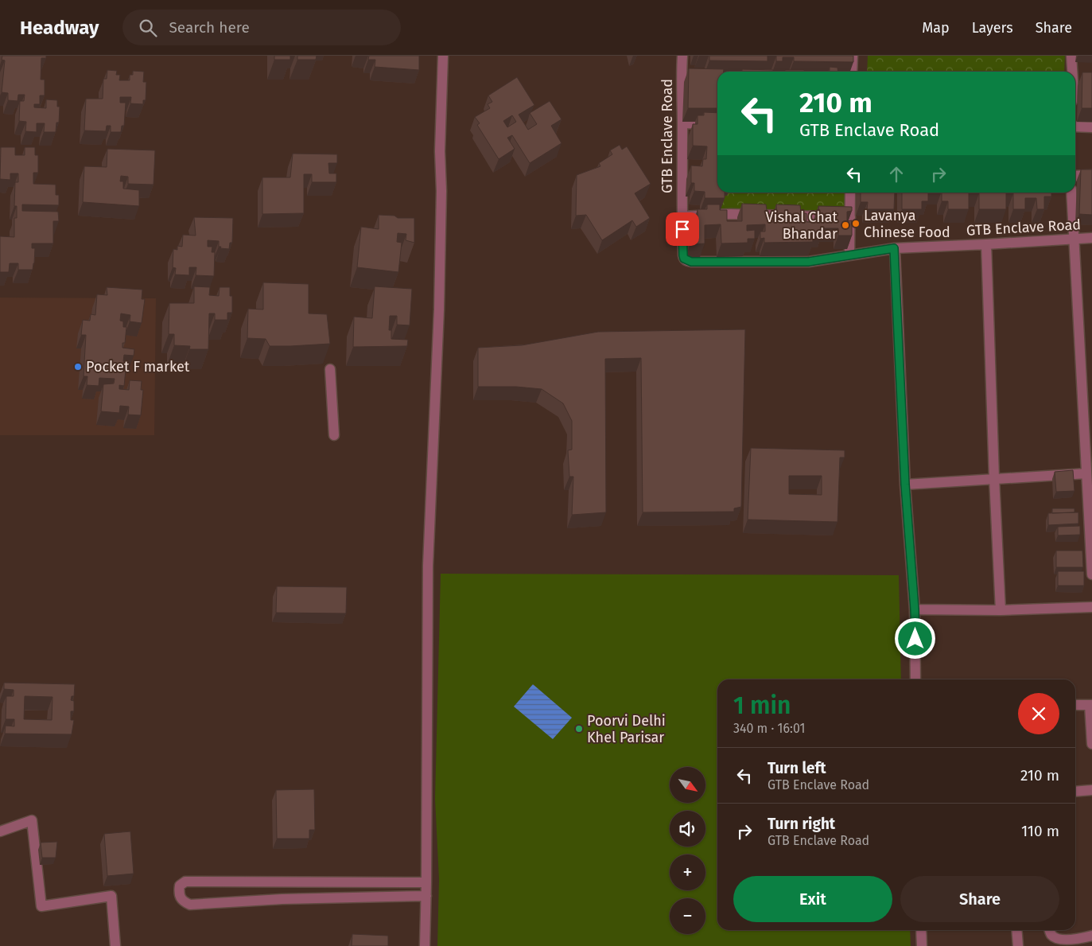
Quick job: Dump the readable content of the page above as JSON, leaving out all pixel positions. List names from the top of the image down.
{
  "streets": {
    "street": ["GTB Enclave Road"]
  },
  "places": [
    "Lavanya Chinese Food",
    "Vishal Chat Bhandar",
    "Pocket F market",
    "Poorvi Delhi Khel Parisar"
  ],
  "north": "bottom right",
  "page": {
    "header": "Headway",
    "search": "Search here",
    "nav": ["Map", "Layers", "Share"],
    "turn": ["210 m", "GTB Enclave Road"],
    "heading": ["1 min", "340 m · 16:01"],
    "list": [
      {
        "name": "Turn left",
        "note": "GTB Enclave Road",
        "value": "210 m"
      },
      {
        "name": "Turn right",
        "note": "GTB Enclave Road",
        "value": "110 m"
      }
    ],
    "map_buttons": ["+", "−"],
    "buttons": ["Exit", "Share"]
  }
}
